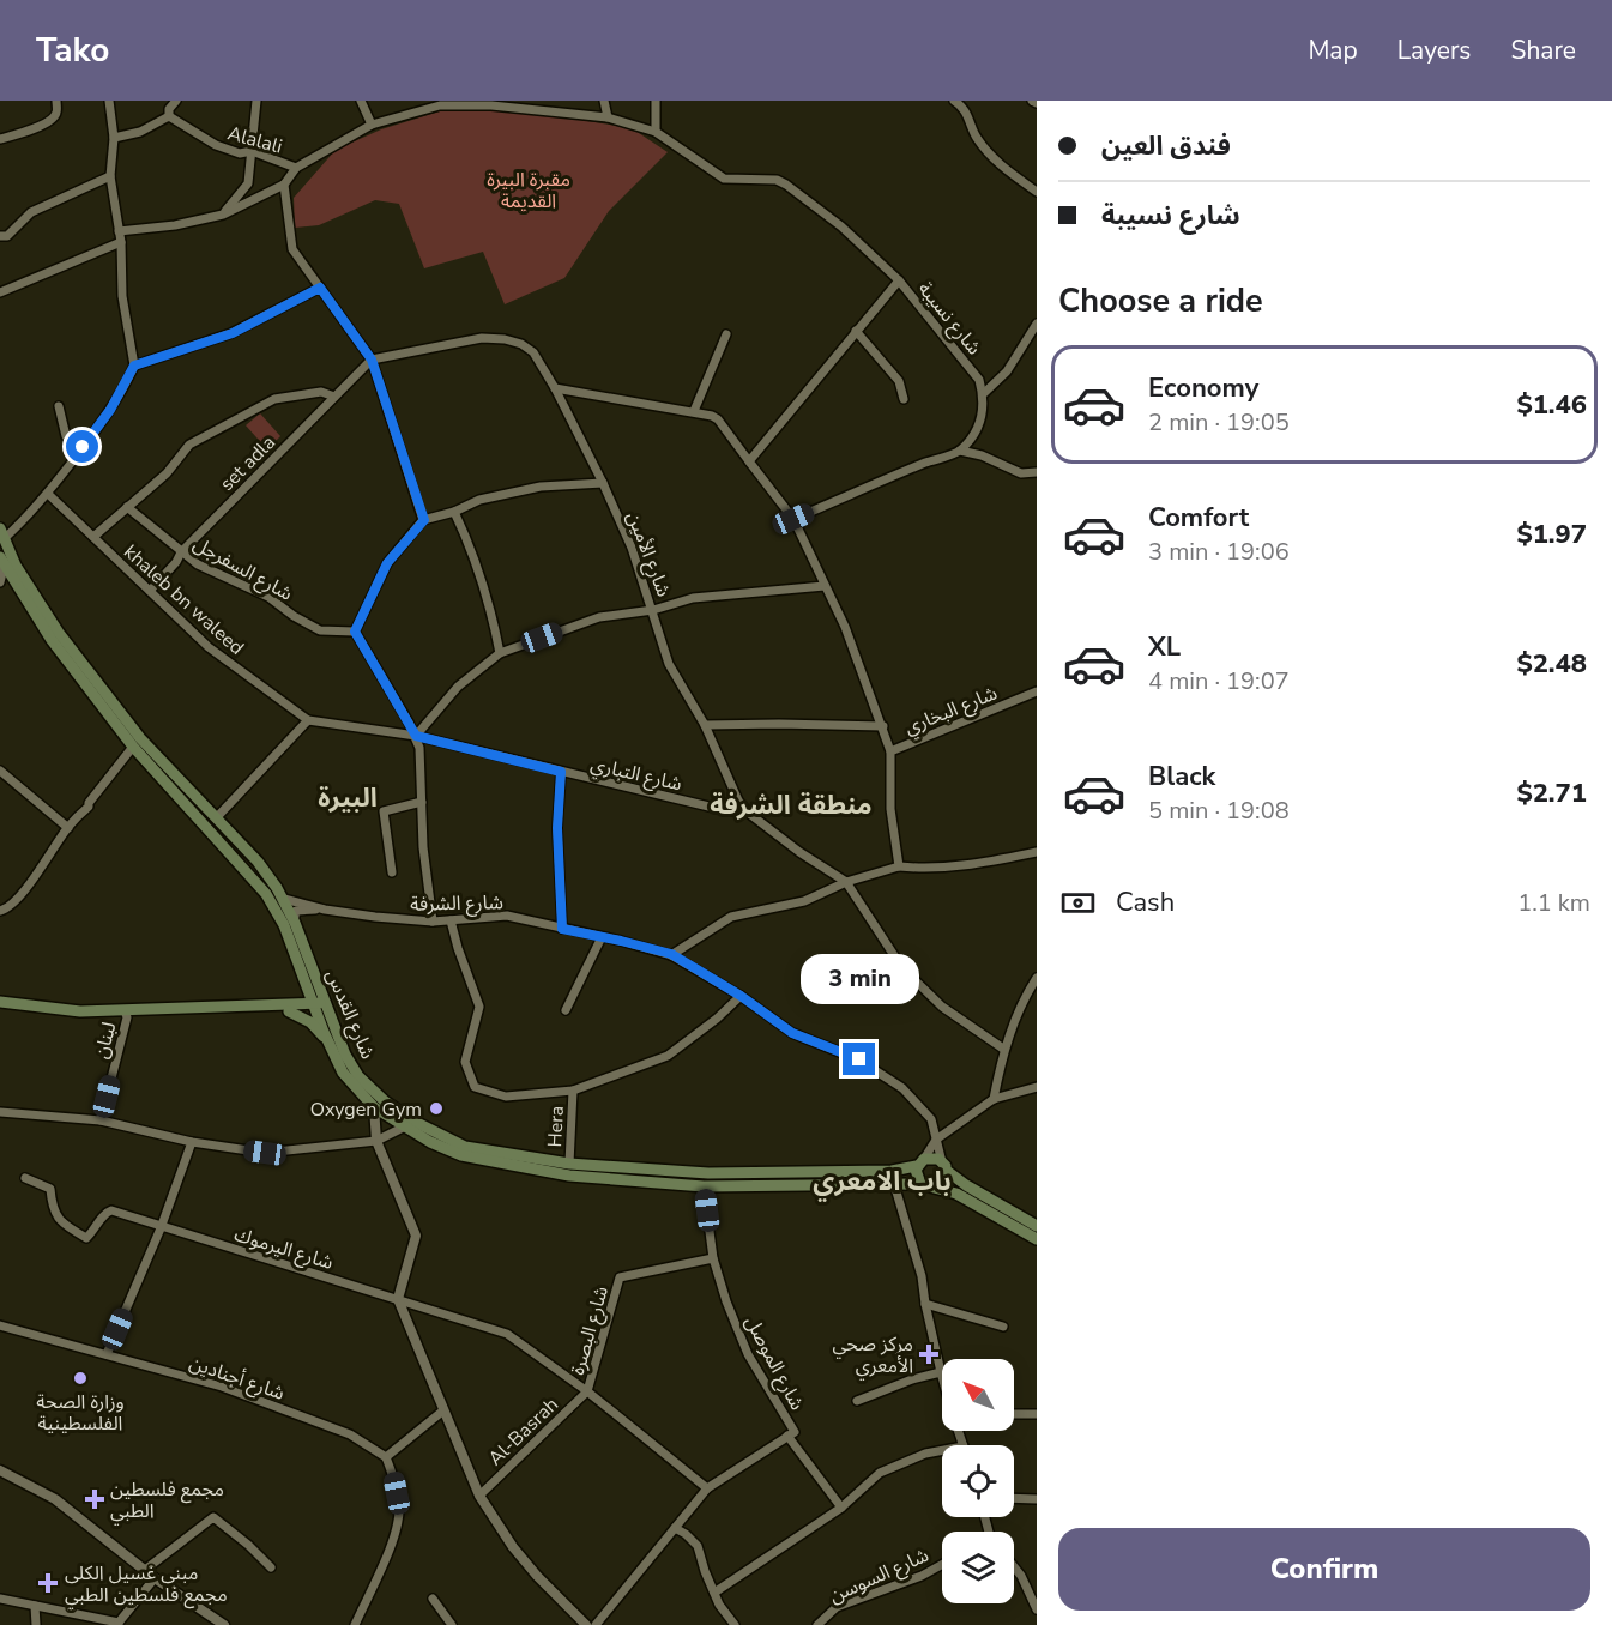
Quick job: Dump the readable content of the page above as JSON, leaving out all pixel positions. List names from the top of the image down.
{
  "streets": {
    "main road": ["شارع القدس"],
    "street": [
      "Alalali",
      "شارع نسيبة",
      "set adla",
      "شارع الأمين",
      "شارع السفرجل",
      "khaleb bn waleed",
      "شارع البخاري",
      "شارع التباري",
      "شارع الشرفة",
      "لبنان",
      "Hera",
      "شارع اليرموك",
      "شارع البصرة",
      "شارع الموصل",
      "شارع أجنادين",
      "Al-Basrah",
      "شارع السوسن"
    ]
  },
  "crossings": [
    ["set adla", "شارع الأمين"],
    ["set adla", "شارع السفرجل"],
    ["set adla", "khaleb bn waleed"],
    ["شارع الأمين", "شارع التباري"],
    ["khaleb bn waleed", "شارع التباري"],
    ["شارع الشرفة", "شارع القدس"],
    ["شارع القدس", "Hera"],
    ["شارع البصرة", "شارع الموصل"],
    ["شارع البصرة", "Al-Basrah"]
  ],
  "districts": ["البيرة", "منطقة الشرفة", "باب الامعري"],
  "parks": ["مقبرة البيرة القديمة"],
  "places": {
    "other": ["Oxygen Gym", "وزارة الصحة الفلسطينية"],
    "health": ["مركز صحي الأمعري", "مجمع فلسطين الطبي", "مبنى غسيل الكلى مجمع فلسطين الطبي"]
  },
  "north": "top left",
  "page": {
    "header": "Tako",
    "nav": ["Map", "Layers", "Share"],
    "banner": ["فندق العين", "شارع نسيبة"],
    "heading": "Choose a ride",
    "list": [
      {
        "name": "Economy",
        "note": "2 min · 19:05",
        "value": "$1.46"
      },
      {
        "name": "Comfort",
        "note": "3 min · 19:06",
        "value": "$1.97"
      },
      {
        "name": "XL",
        "note": "4 min · 19:07",
        "value": "$2.48"
      },
      {
        "name": "Black",
        "note": "5 min · 19:08",
        "value": "$2.71"
      }
    ],
    "pay": ["Cash", "1.1 km"],
    "bubble": "3 min",
    "buttons": "Confirm"
  }
}
